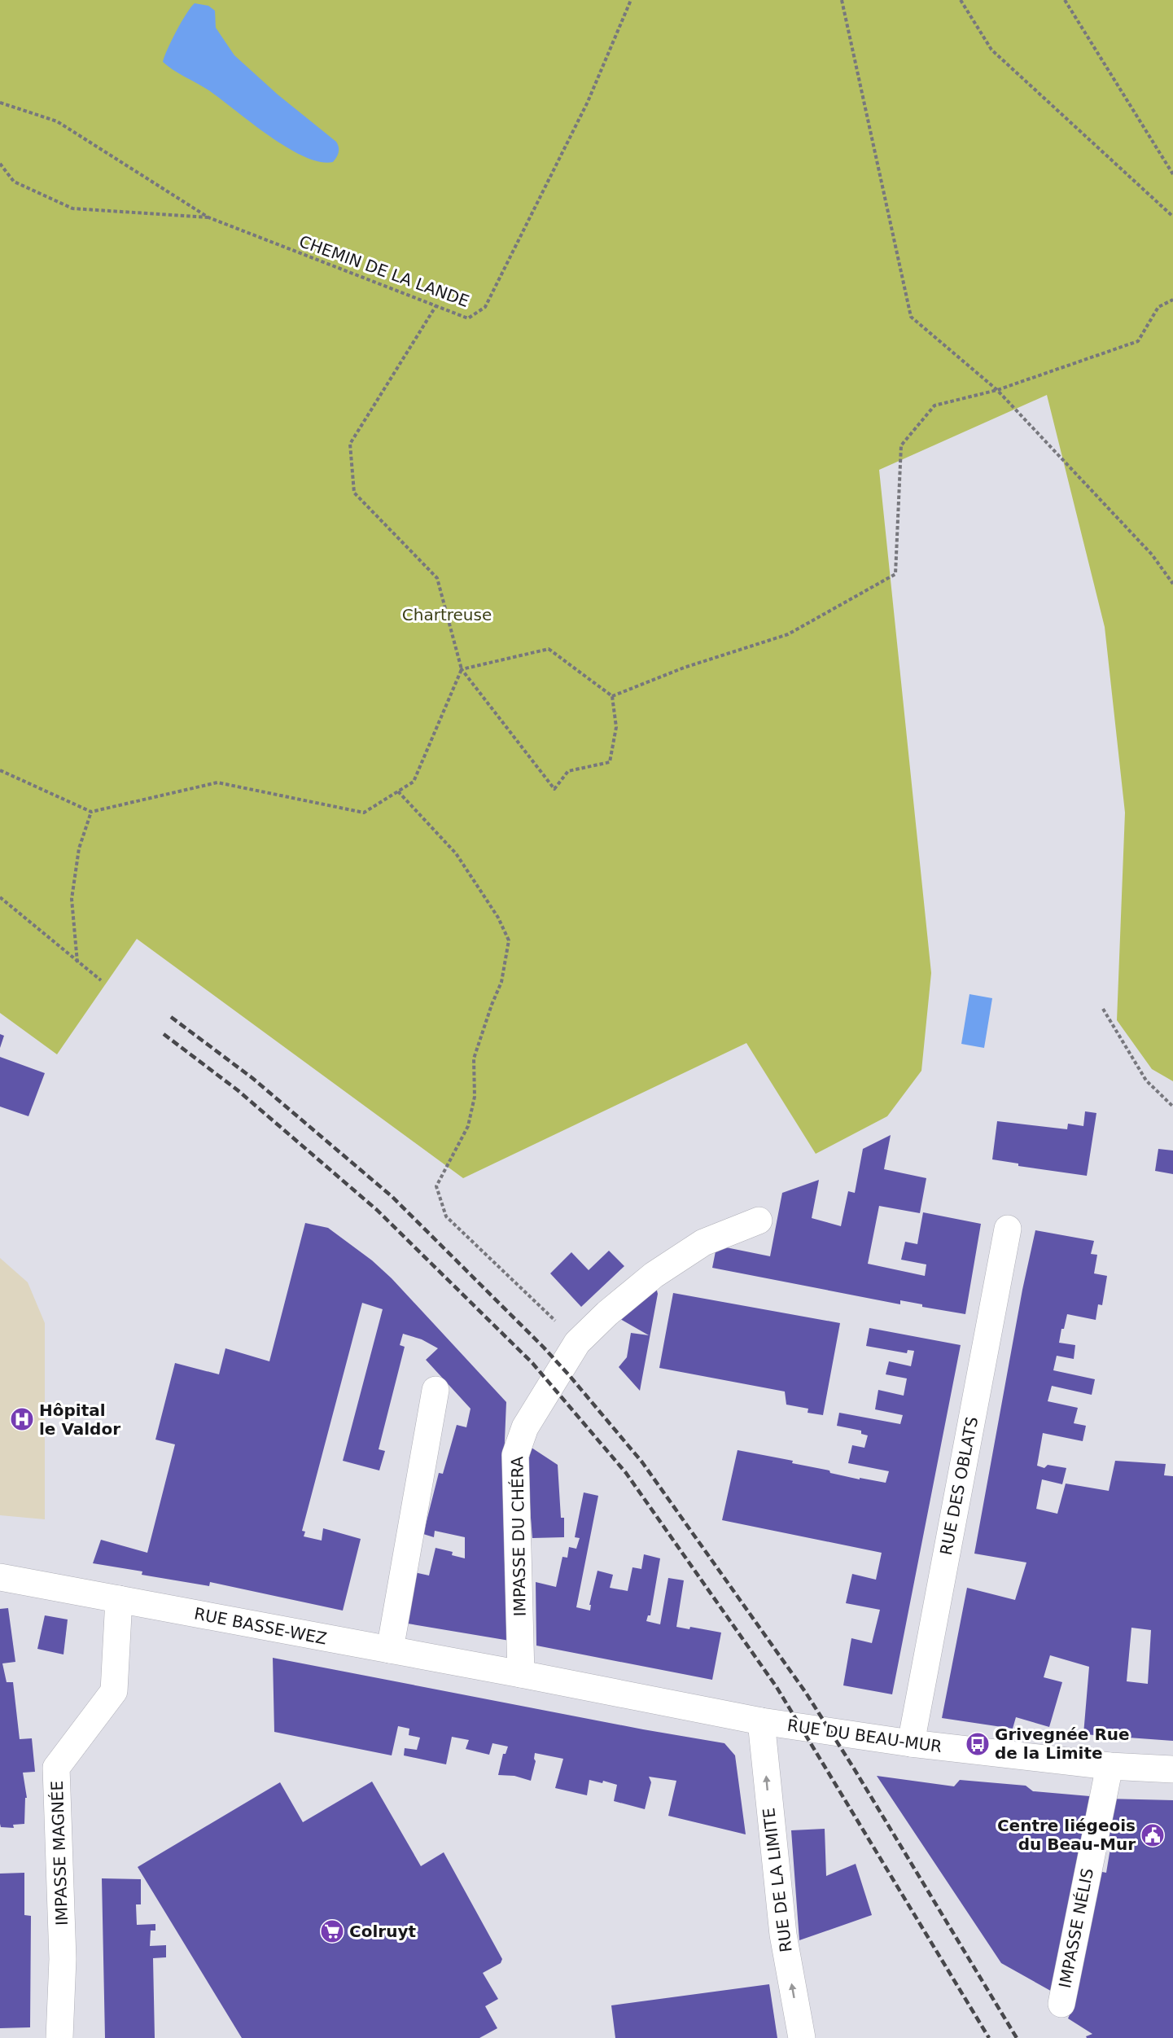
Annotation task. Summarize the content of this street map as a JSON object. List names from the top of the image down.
{
  "streets": {
    "street": [
      "RUE DES OBLATS",
      "IMPASSE DU CHÉRA",
      "RUE BASSE-WEZ",
      "RUE DU BEAU-MUR",
      "IMPASSE MAGNÉE",
      "RUE DE LA LIMITE",
      "IMPASSE NÉLIS"
    ],
    "path": ["CHEMIN DE LA LANDE"]
  },
  "crossings": [
    ["RUE DES OBLATS", "RUE DU BEAU-MUR"],
    ["IMPASSE DU CHÉRA", "RUE BASSE-WEZ"],
    ["IMPASSE DU CHÉRA", "RUE DU BEAU-MUR"],
    ["RUE BASSE-WEZ", "RUE DU BEAU-MUR"],
    ["RUE BASSE-WEZ", "IMPASSE MAGNÉE"],
    ["RUE DU BEAU-MUR", "RUE DE LA LIMITE"],
    ["RUE DU BEAU-MUR", "IMPASSE NÉLIS"]
  ],
  "one_way": ["RUE DE LA LIMITE"],
  "parks": ["Chartreuse"],
  "places": {
    "hospital": ["Hôpital le Valdor"],
    "bus stop": ["Grivegnée Rue de la Limite"],
    "public building": ["Centre liégeois du Beau-Mur"],
    "supermarket": ["Colruyt"]
  }
}
